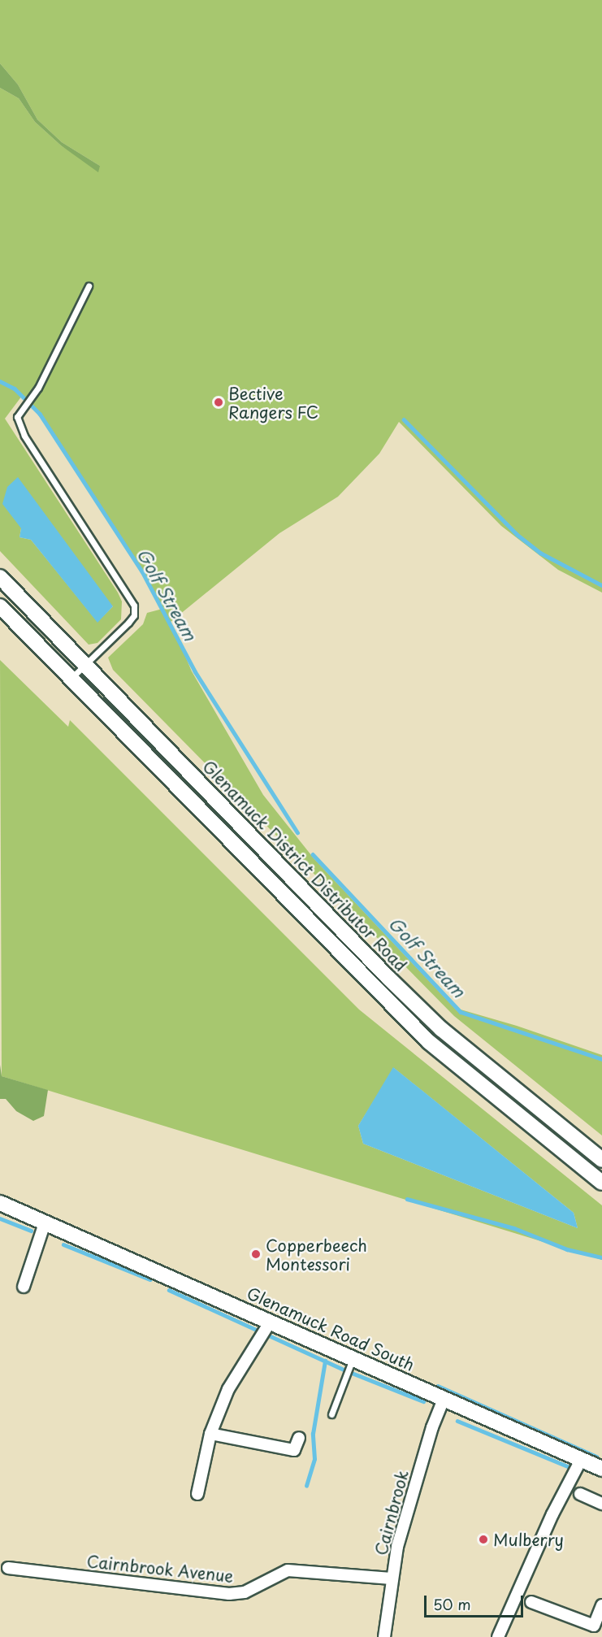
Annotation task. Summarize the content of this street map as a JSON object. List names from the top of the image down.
{
  "streets": {
    "main road": ["Glenamuck District Distributor Road", "Glenamuck Road South"],
    "street": ["Cairnbrook", "Cairnbrook Avenue"]
  },
  "crossings": [
    ["Glenamuck Road South", "Cairnbrook"],
    ["Cairnbrook", "Cairnbrook Avenue"]
  ],
  "water": ["Golf Stream"],
  "places": ["Bective Rangers FC", "Copperbeech Montessori", "Mulberry"],
  "scale_bar": "50 m"
}
